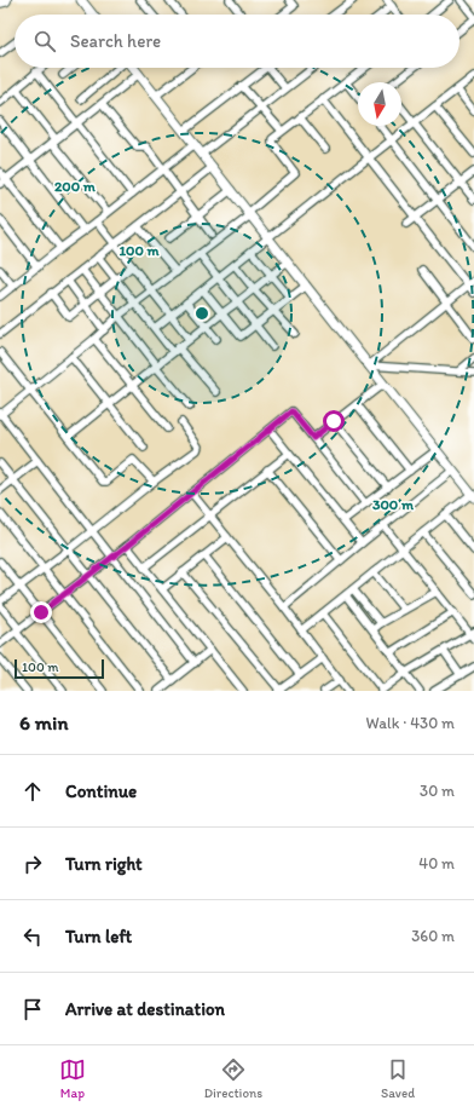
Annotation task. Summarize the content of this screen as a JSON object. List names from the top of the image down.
{
  "scale_bar": "100 m",
  "north": "bottom",
  "page": {
    "search": "Search here",
    "scale": "100 m",
    "heading": ["6 min", "Walk · 430 m"],
    "list": [
      ["Continue", "30 m"],
      ["Turn right", "40 m"],
      ["Turn left", "360 m"],
      "Arrive at destination"
    ],
    "nav": ["Map", "Directions", "Saved"]
  },
  "rings": ["200 m", "100 m", "300 m"]
}
